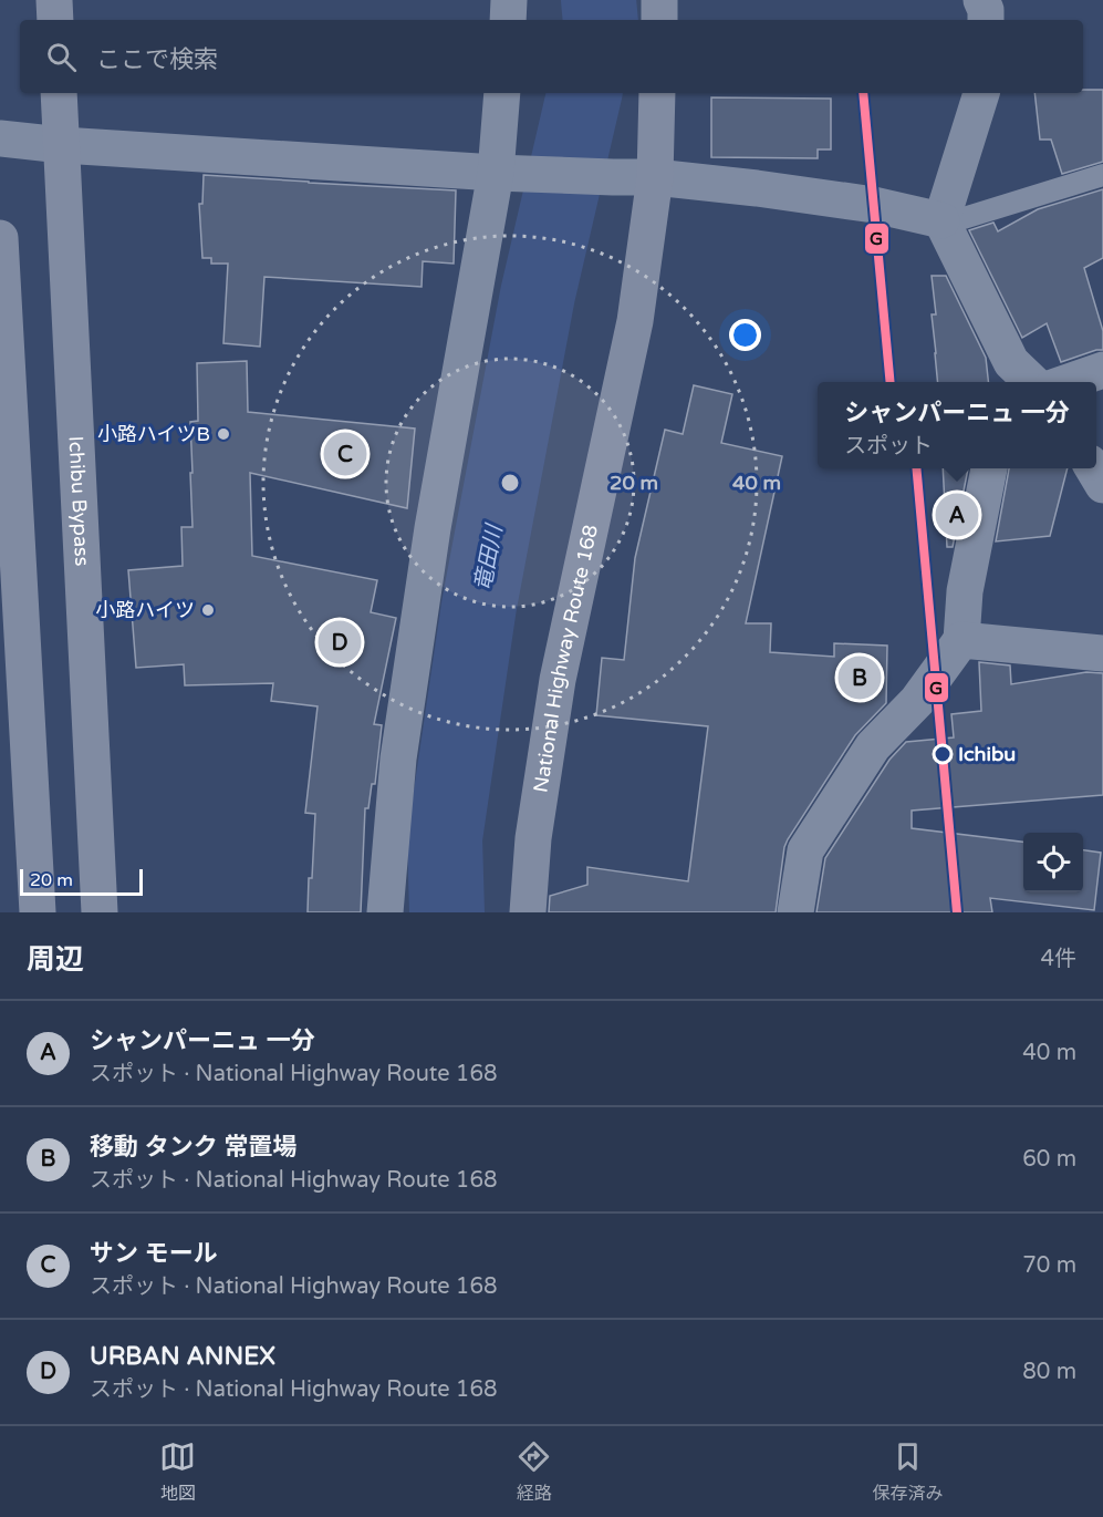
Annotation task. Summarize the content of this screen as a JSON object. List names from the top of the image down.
{
  "streets": {
    "highway": ["Ichibu Bypass", "National Highway Route 168"]
  },
  "water": ["竜田川"],
  "places": ["小路ハイツB", "小路ハイツ", "Ichibu"],
  "lines": ["transit line G"],
  "scale_bar": "20 m",
  "page": {
    "search": "ここで検索",
    "popup": ["シャンパーニュ 一分", "スポット"],
    "pins": [
      "C",
      "A",
      "D",
      "B"
    ],
    "scale": "20 m",
    "heading": ["周辺", "4件"],
    "list": [
      {
        "mark": "A",
        "name": "シャンパーニュ 一分",
        "note": "スポット · National Highway Route 168",
        "value": "40 m"
      },
      {
        "mark": "B",
        "name": "移動 タンク 常置場",
        "note": "スポット · National Highway Route 168",
        "value": "60 m"
      },
      {
        "mark": "C",
        "name": "サン モール",
        "note": "スポット · National Highway Route 168",
        "value": "70 m"
      },
      {
        "mark": "D",
        "name": "URBAN ANNEX",
        "note": "スポット · National Highway Route 168",
        "value": "80 m"
      }
    ],
    "nav": ["地図", "経路", "保存済み"]
  },
  "rings": ["20 m", "40 m"]
}
